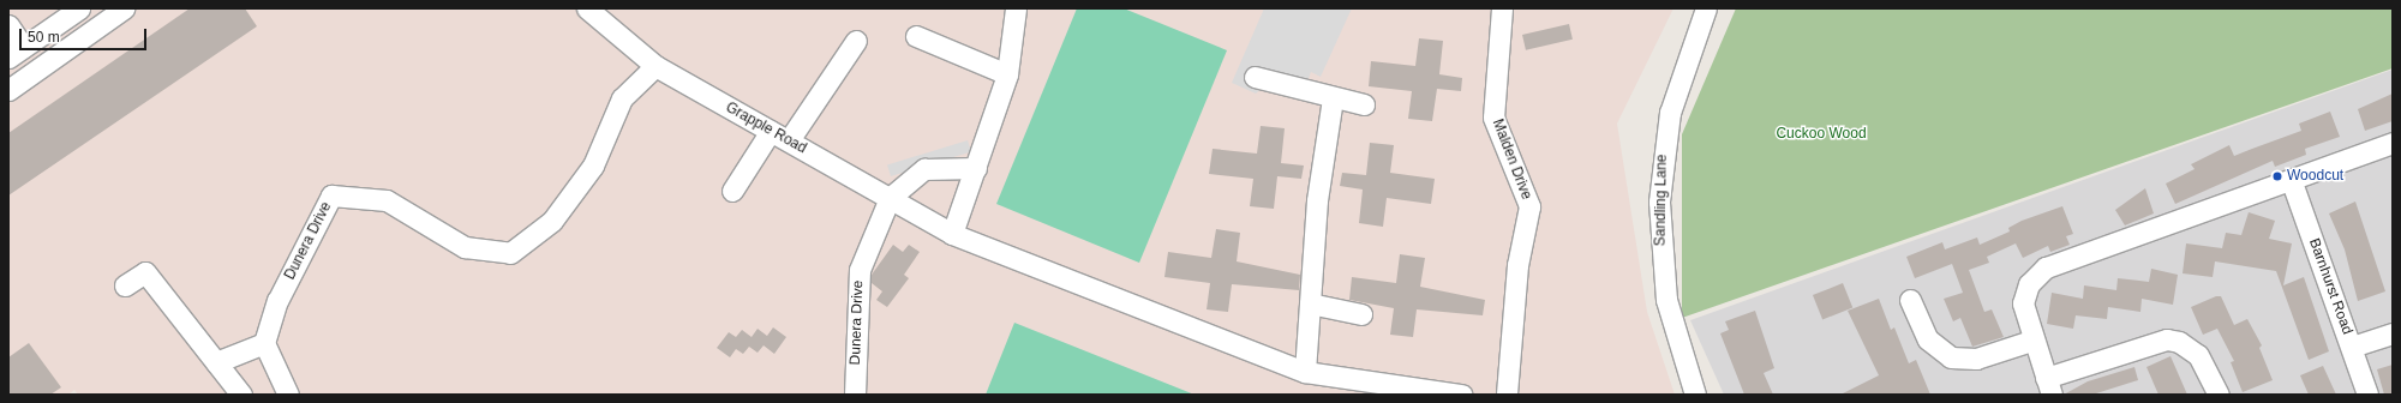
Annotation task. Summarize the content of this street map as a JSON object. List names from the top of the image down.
{
  "streets": {
    "street": [
      "Grapple Road",
      "Malden Drive",
      "Sandling Lane",
      "Dunera Drive",
      "Barnhurst Road"
    ]
  },
  "crossings": [
    ["Grapple Road", "Dunera Drive"]
  ],
  "parks": ["Cuckoo Wood"],
  "places": ["Woodcut"],
  "scale_bar": "50 m"
}
